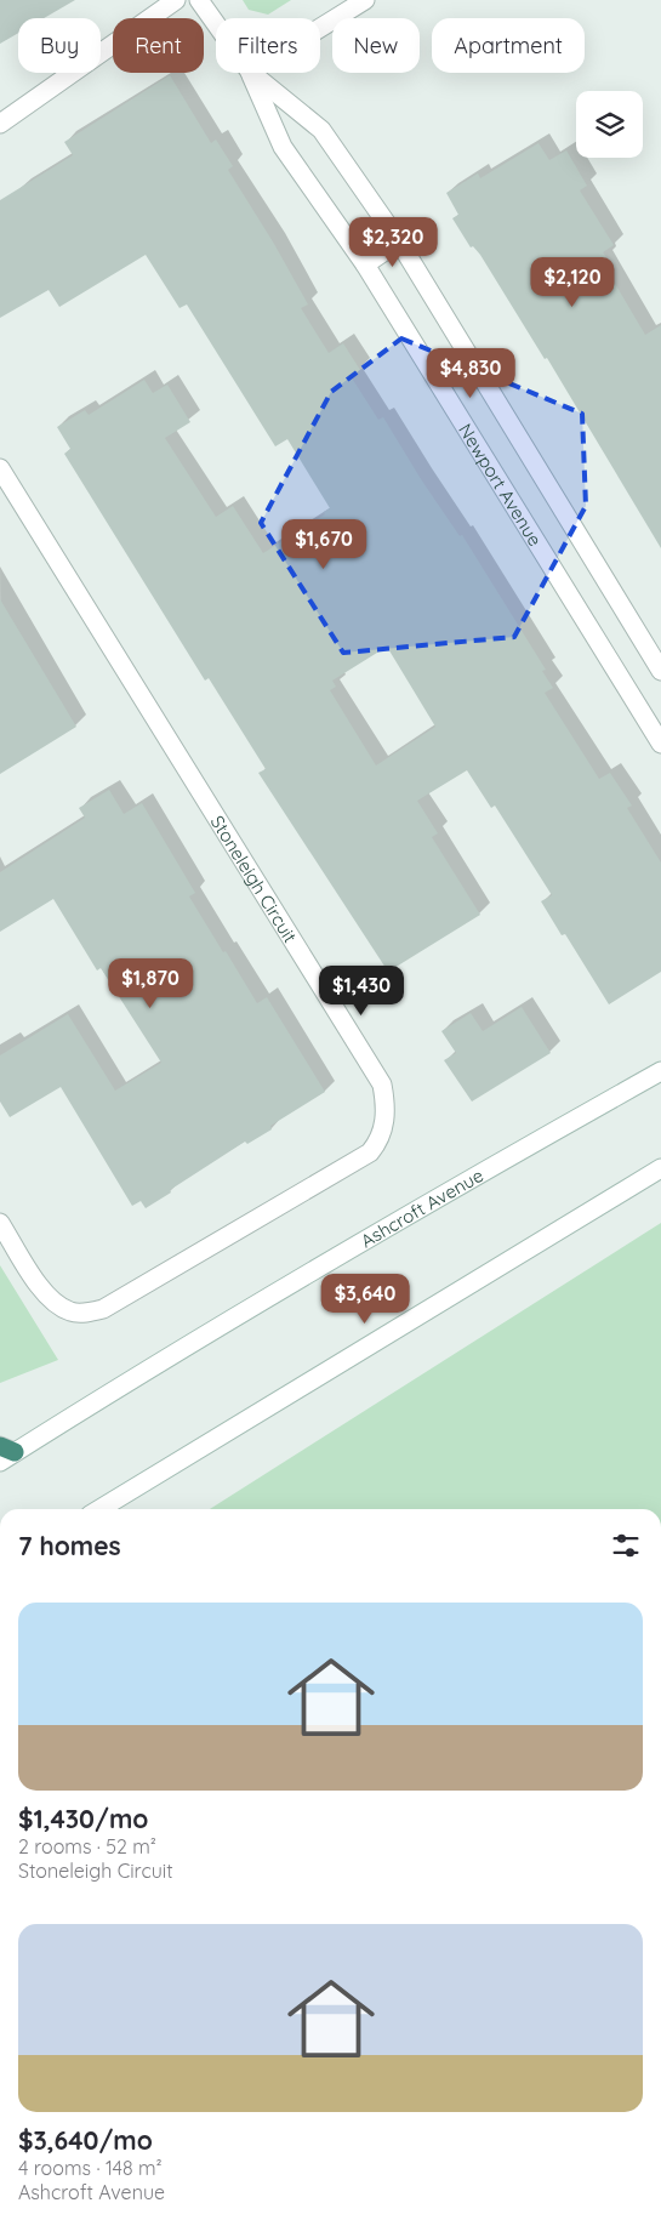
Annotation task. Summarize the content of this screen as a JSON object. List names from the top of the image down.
{
  "streets": {
    "street": ["Newport Avenue", "Stoneleigh Circuit", "Ashcroft Avenue"]
  },
  "page": {
    "chip": [
      "Buy",
      "Rent",
      "Filters",
      "New",
      "Apartment"
    ],
    "price": [
      "$2,320",
      "$2,120",
      "$4,830",
      "$1,670",
      "$1,870",
      "$1,430",
      "$3,640"
    ],
    "heading": "7 homes",
    "list": [
      {
        "name": "$1,430/mo",
        "note": "2 rooms · 52 m² · Stoneleigh Circuit"
      },
      {
        "name": "$3,640/mo",
        "note": "4 rooms · 148 m² · Ashcroft Avenue"
      }
    ]
  }
}
